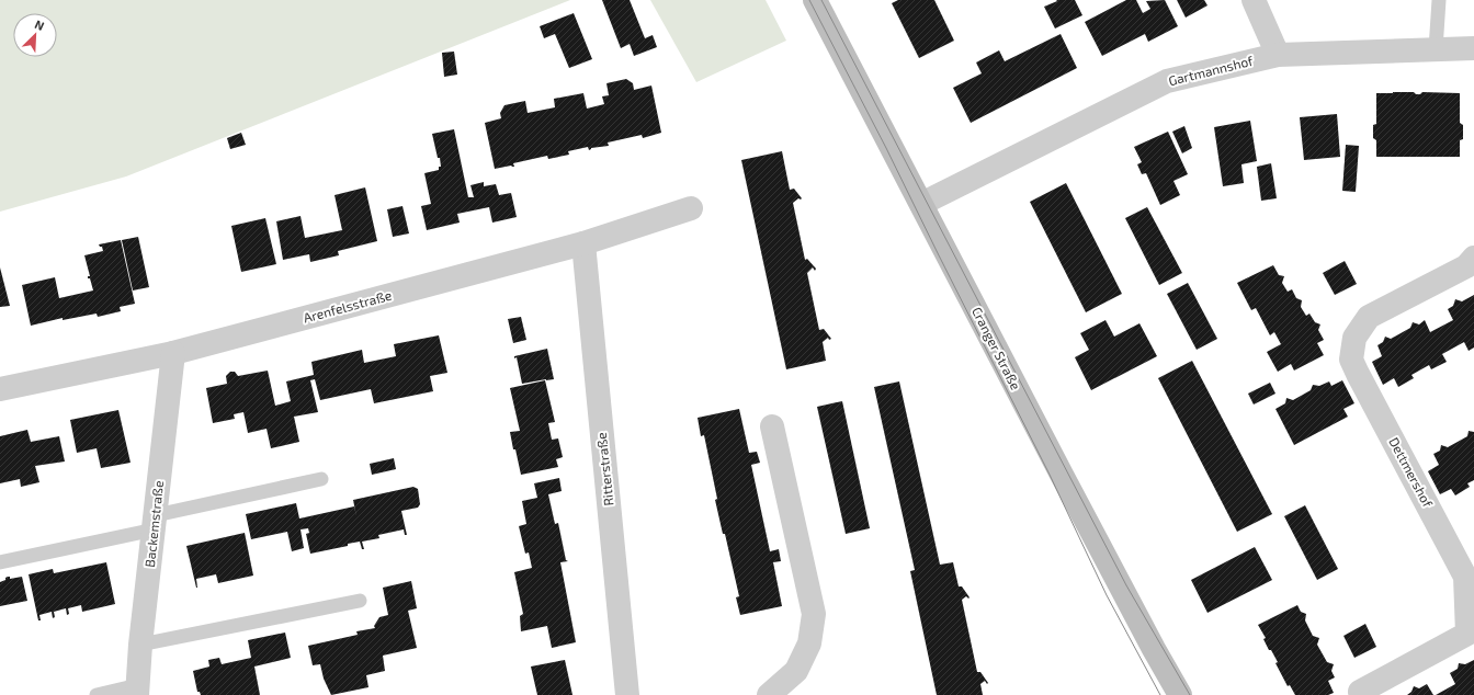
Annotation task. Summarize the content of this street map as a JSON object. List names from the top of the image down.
{
  "streets": {
    "main road": ["Cranger Straße"],
    "street": [
      "Gartmannshof",
      "Arenfelsstraße",
      "Ritterstraße",
      "Dettmershof",
      "Backemstraße"
    ]
  },
  "crossings": [
    ["Gartmannshof", "Cranger Straße"],
    ["Arenfelsstraße", "Ritterstraße"],
    ["Arenfelsstraße", "Backemstraße"]
  ],
  "north": "top right"
}
